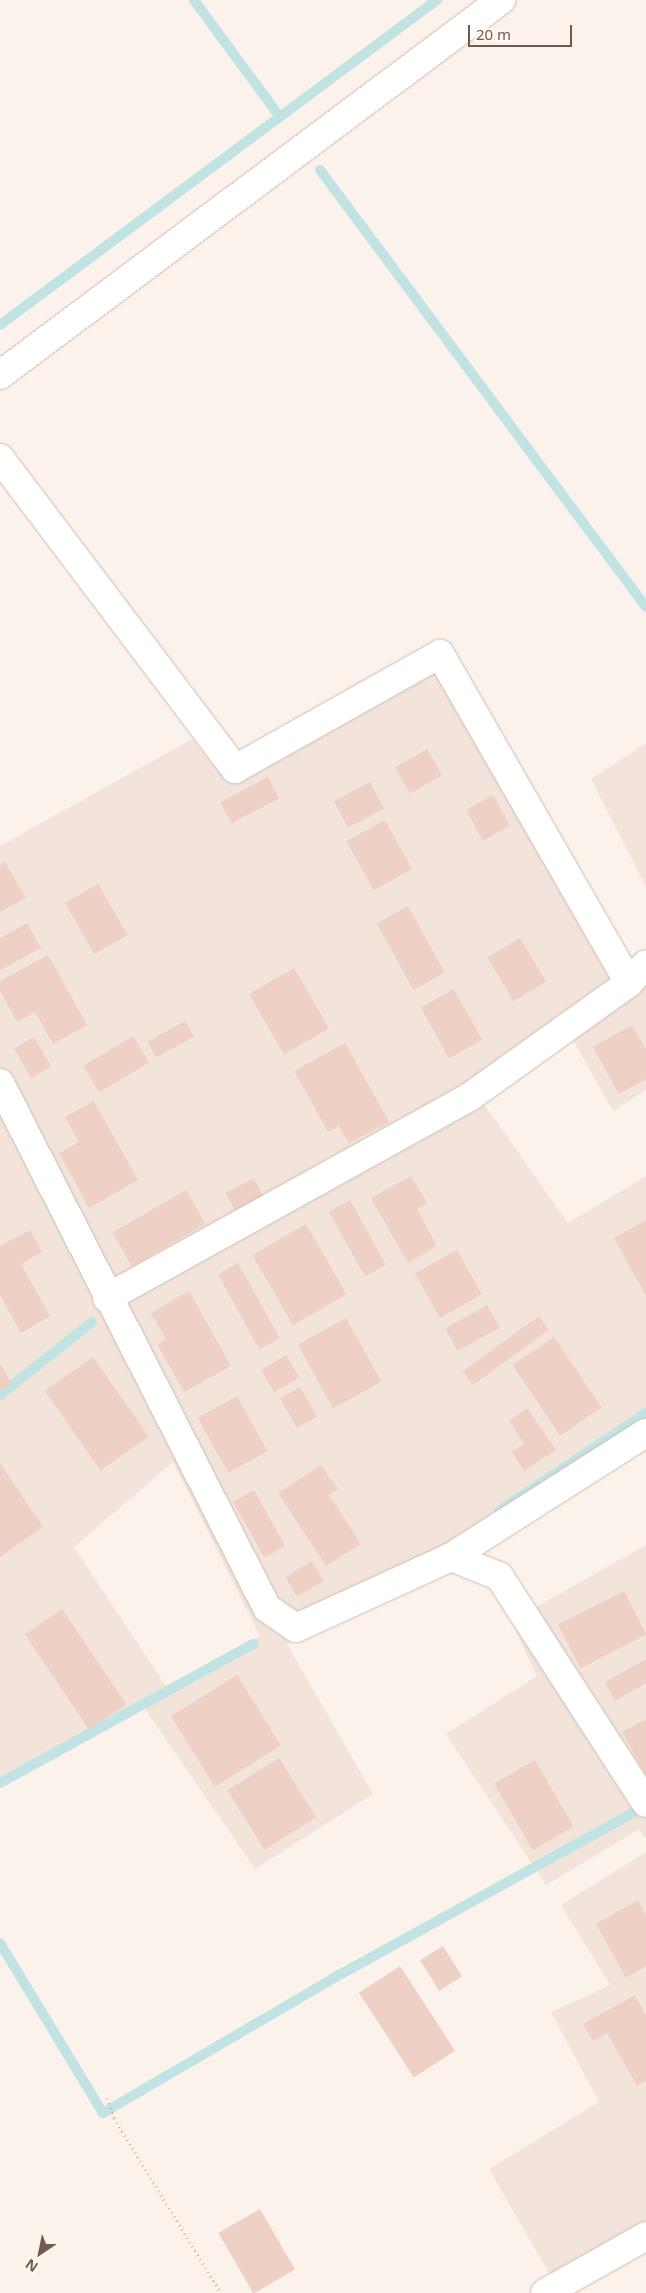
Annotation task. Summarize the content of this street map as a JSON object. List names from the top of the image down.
{
  "scale_bar": "20 m",
  "north": "bottom left"
}
